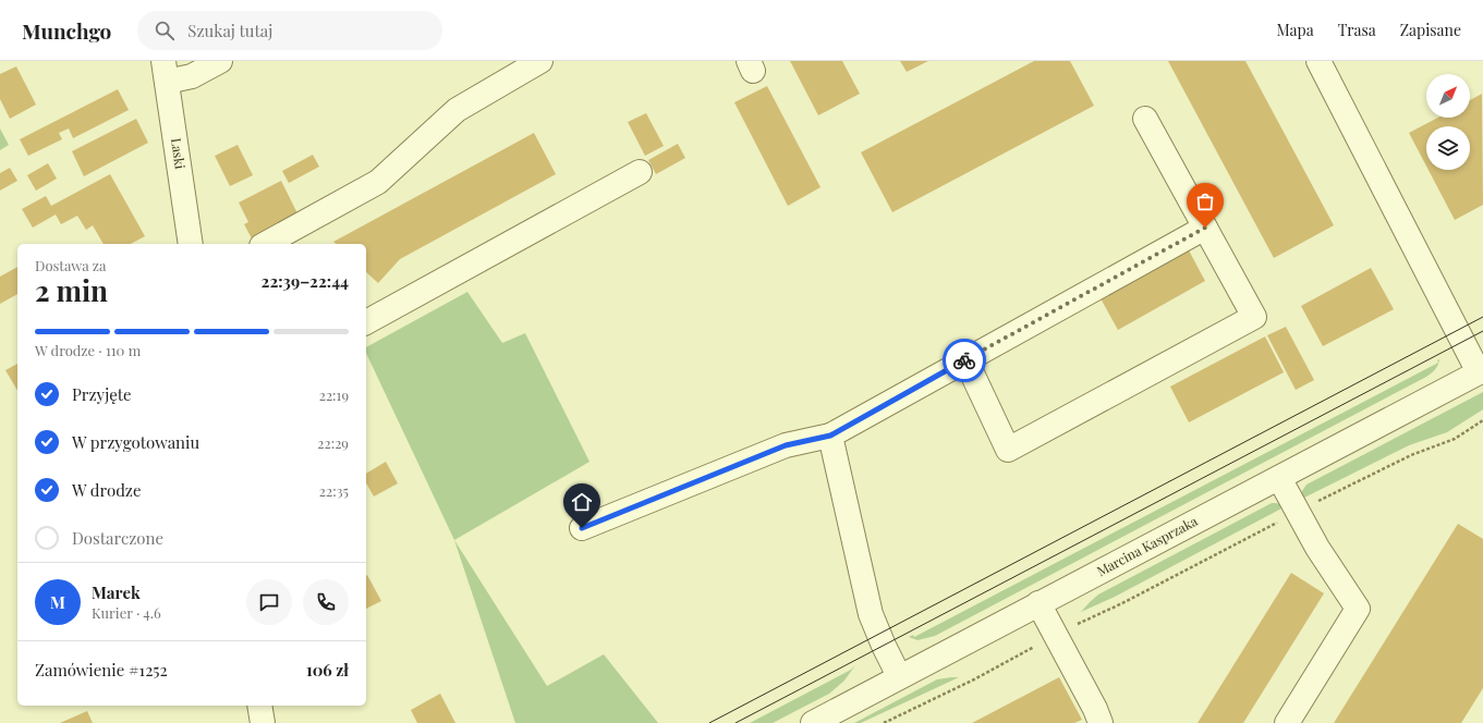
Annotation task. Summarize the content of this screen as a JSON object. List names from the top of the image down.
{
  "streets": {
    "street": ["Laski", "Marcina Kasprzaka"]
  },
  "north": "top right",
  "page": {
    "header": "Munchgo",
    "search": "Szukaj tutaj",
    "nav": ["Mapa", "Trasa", "Zapisane"],
    "heading": ["2 min", "Dostawa za", "22:39–22:44"],
    "panel": [
      "Marek",
      "Kurier · 4.6",
      "Zamówienie #1252",
      "106 zł"
    ],
    "bar": "W drodze · 110 m",
    "list": [
      ["Przyjęte", "22:19"],
      ["W przygotowaniu", "22:29"],
      ["W drodze", "22:35"],
      "Dostarczone"
    ],
    "round": "M"
  }
}
